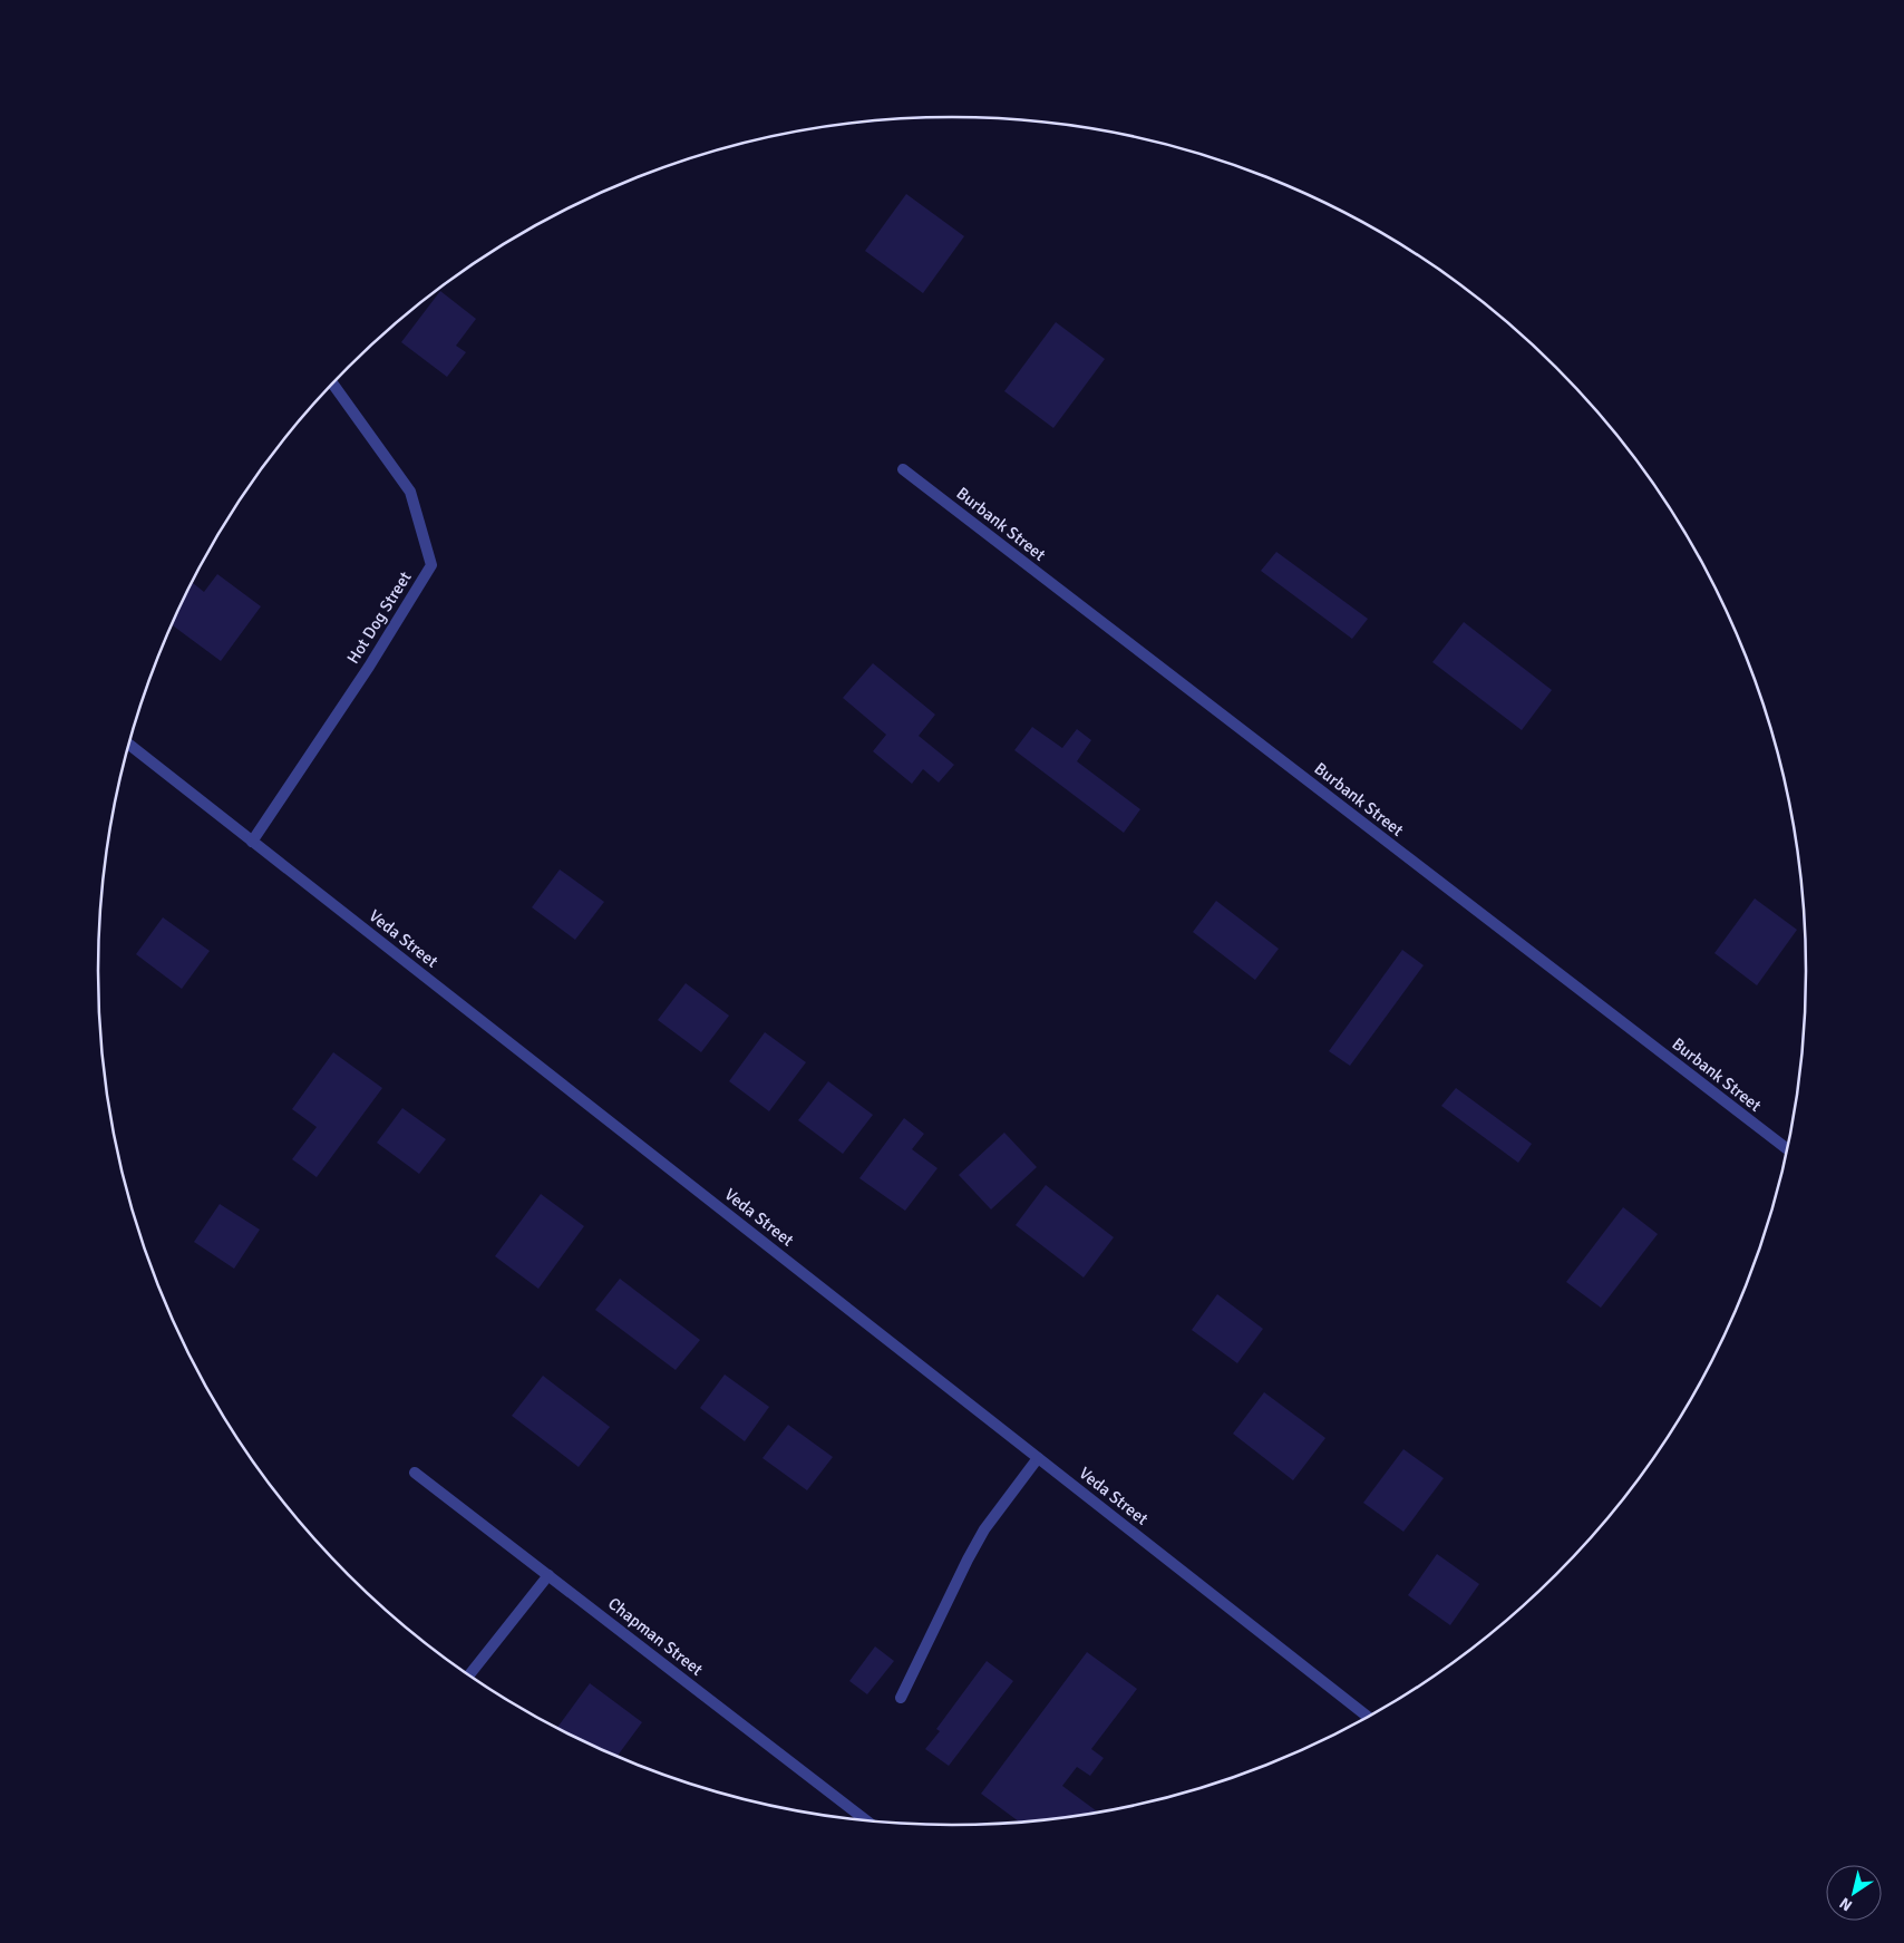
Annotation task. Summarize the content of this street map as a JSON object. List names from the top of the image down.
{
  "streets": {
    "street": [
      "Burbank Street",
      "Hot Dog Street",
      "Veda Street",
      "Chapman Street"
    ]
  },
  "crossings": [
    ["Hot Dog Street", "Veda Street"]
  ],
  "north": "bottom left"
}
